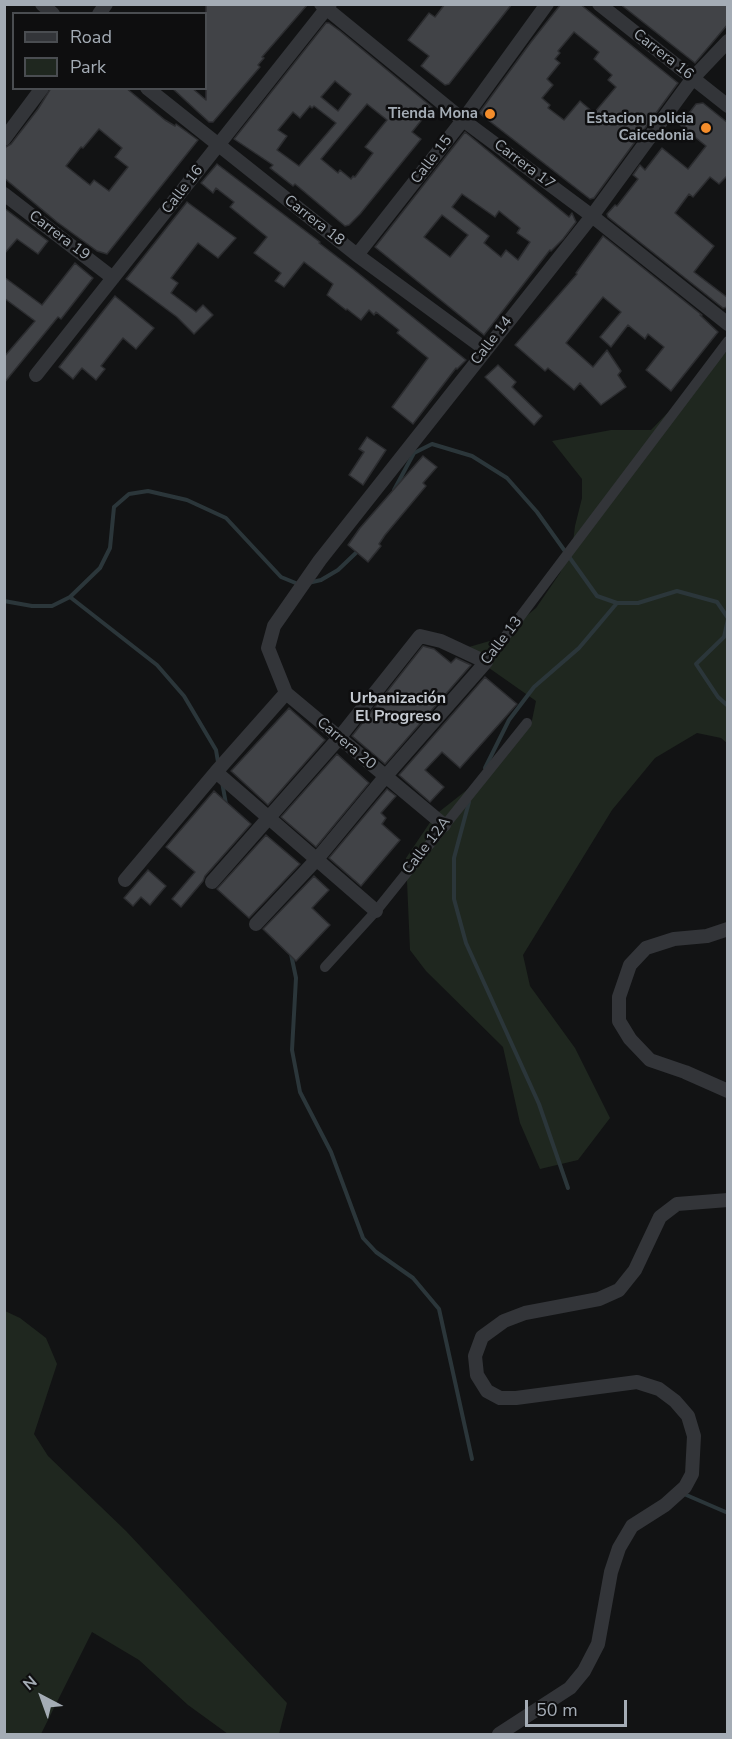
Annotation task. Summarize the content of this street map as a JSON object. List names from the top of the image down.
{
  "streets": {
    "street": [
      "Carrera 16",
      "Calle 15",
      "Carrera 17",
      "Calle 16",
      "Carrera 18",
      "Carrera 19",
      "Calle 14",
      "Calle 13",
      "Carrera 20",
      "Calle 12A"
    ]
  },
  "crossings": [
    ["Carrera 16", "Calle 14"],
    ["Calle 15", "Carrera 17"],
    ["Calle 15", "Carrera 18"],
    ["Carrera 17", "Calle 16"],
    ["Carrera 17", "Calle 14"],
    ["Calle 16", "Carrera 18"],
    ["Calle 16", "Carrera 19"],
    ["Carrera 18", "Calle 14"],
    ["Calle 14", "Carrera 20"],
    ["Calle 13", "Carrera 20"],
    ["Carrera 20", "Calle 12A"]
  ],
  "districts": ["Urbanización El Progreso"],
  "places": ["Tienda Mona", "Estacion policia Caicedonia"],
  "legend": ["Road", "Park"],
  "scale_bar": "50 m",
  "north": "top left"
}
